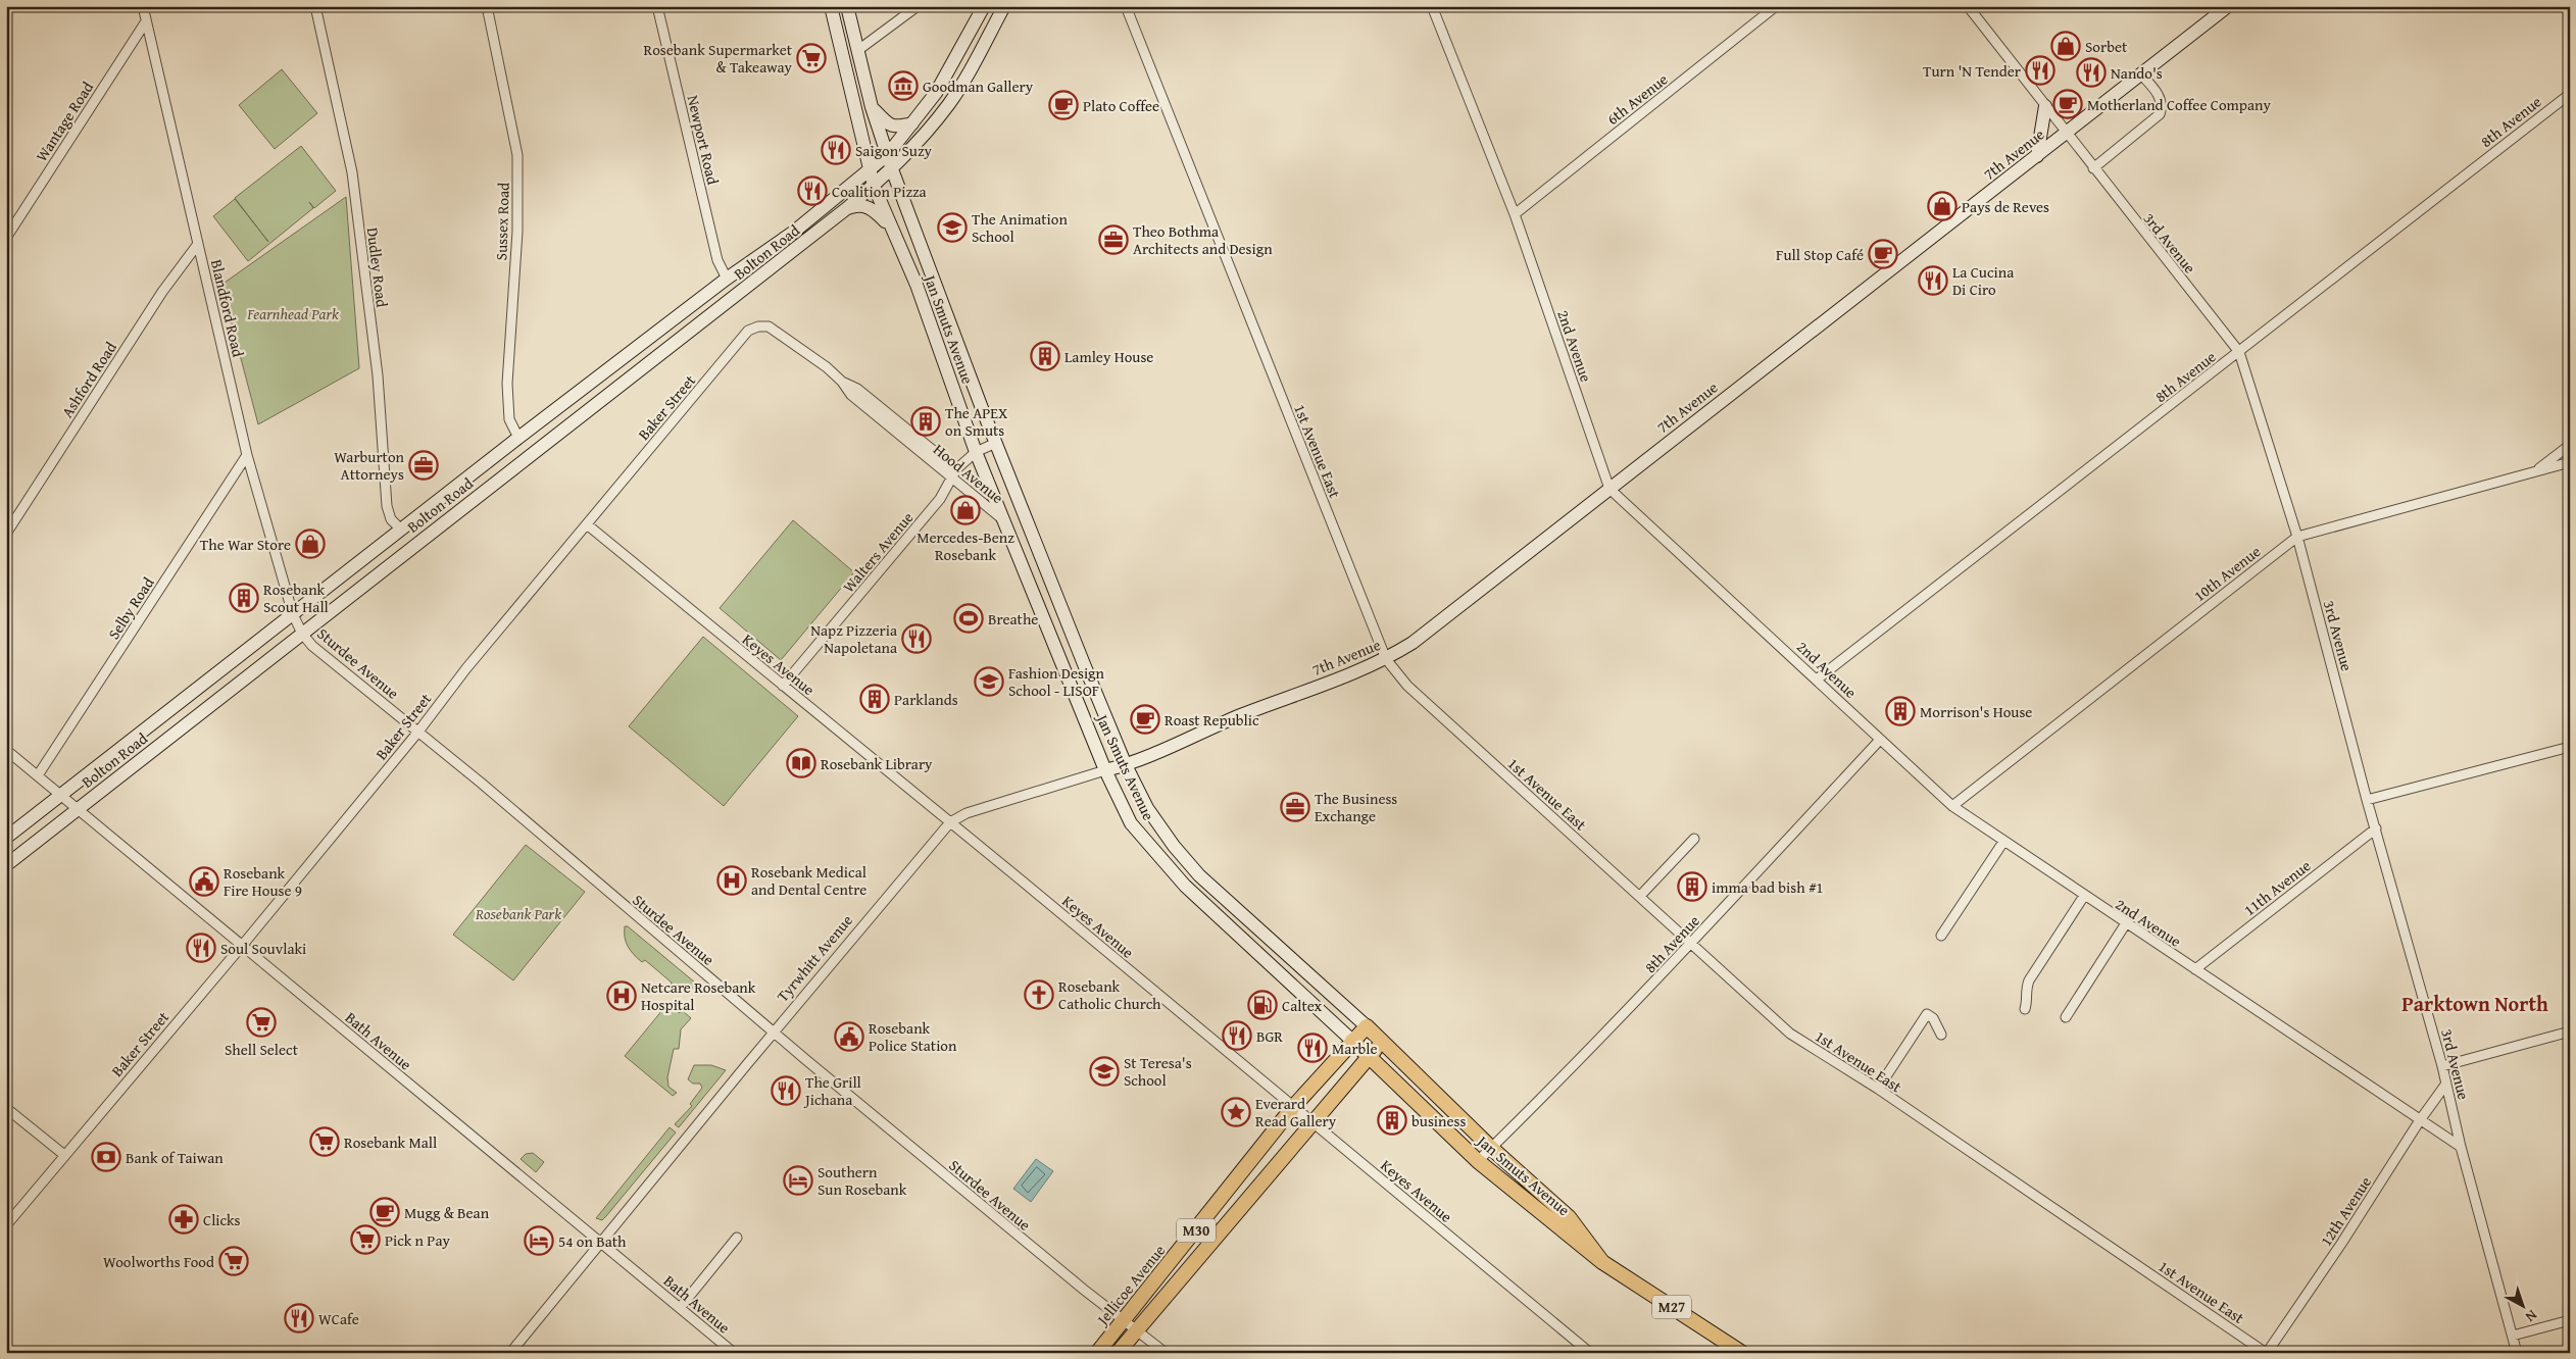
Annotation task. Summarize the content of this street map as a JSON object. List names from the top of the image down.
{
  "streets": {
    "main road": [
      "7th Avenue",
      "Bolton Road",
      "Jan Smuts Avenue",
      "Tyrwhitt Avenue",
      "M30",
      "Jellicoe Avenue",
      "M27"
    ],
    "street": [
      "6th Avenue",
      "Wantage Road",
      "8th Avenue",
      "Newport Road",
      "Sussex Road",
      "3rd Avenue",
      "Dudley Road",
      "Blandford Road",
      "2nd Avenue",
      "Ashford Road",
      "Baker Street",
      "1st Avenue East",
      "Hood Avenue",
      "Walters Avenue",
      "10th Avenue",
      "Selby Road",
      "Sturdee Avenue",
      "Keyes Avenue",
      "11th Avenue",
      "Bath Avenue",
      "12th Avenue"
    ]
  },
  "crossings": [
    ["6th Avenue", "2nd Avenue"],
    ["Wantage Road", "Blandford Road"],
    ["8th Avenue", "3rd Avenue"],
    ["8th Avenue", "Jan Smuts Avenue"],
    ["8th Avenue", "2nd Avenue"],
    ["8th Avenue", "1st Avenue East"],
    ["Newport Road", "Bolton Road"],
    ["7th Avenue", "3rd Avenue"],
    ["7th Avenue", "Jan Smuts Avenue"],
    ["7th Avenue", "2nd Avenue"],
    ["7th Avenue", "1st Avenue East"],
    ["7th Avenue", "Tyrwhitt Avenue"],
    ["Sussex Road", "Bolton Road"],
    ["3rd Avenue", "2nd Avenue"],
    ["3rd Avenue", "10th Avenue"],
    ["3rd Avenue", "11th Avenue"],
    ["3rd Avenue", "12th Avenue"],
    ["Bolton Road", "Dudley Road"],
    ["Bolton Road", "Blandford Road"],
    ["Bolton Road", "Jan Smuts Avenue"],
    ["Bolton Road", "Sturdee Avenue"],
    ["Bolton Road", "Bath Avenue"],
    ["Blandford Road", "Ashford Road"],
    ["Blandford Road", "Selby Road"],
    ["Blandford Road", "Sturdee Avenue"],
    ["Jan Smuts Avenue", "Hood Avenue"],
    ["Jan Smuts Avenue", "Walters Avenue"],
    ["Jan Smuts Avenue", "Tyrwhitt Avenue"],
    ["Jan Smuts Avenue", "M30"],
    ["Jan Smuts Avenue", "Jellicoe Avenue"],
    ["2nd Avenue", "10th Avenue"],
    ["2nd Avenue", "11th Avenue"],
    ["2nd Avenue", "12th Avenue"],
    ["Baker Street", "Hood Avenue"],
    ["Baker Street", "Sturdee Avenue"],
    ["Baker Street", "Keyes Avenue"],
    ["Baker Street", "Bath Avenue"],
    ["1st Avenue East", "12th Avenue"],
    ["Hood Avenue", "Walters Avenue"],
    ["Walters Avenue", "Keyes Avenue"],
    ["Selby Road", "Bath Avenue"],
    ["Sturdee Avenue", "Tyrwhitt Avenue"],
    ["Sturdee Avenue", "M30"],
    ["Sturdee Avenue", "Jellicoe Avenue"],
    ["Keyes Avenue", "Tyrwhitt Avenue"],
    ["Keyes Avenue", "M30"],
    ["Keyes Avenue", "Jellicoe Avenue"],
    ["Tyrwhitt Avenue", "Bath Avenue"]
  ],
  "districts": ["Parktown North"],
  "parks": ["Fearnhead Park", "Rosebank Park"],
  "places": {
    "shop": [
      "Sorbet",
      "Pays de Reves",
      "Mercedes-Benz Rosebank",
      "The War Store"
    ],
    "supermarket": [
      "Rosebank Supermarket & Takeaway",
      "Shell Select",
      "Rosebank Mall",
      "Pick n Pay",
      "Woolworths Food"
    ],
    "restaurant": [
      "Turn 'N Tender",
      "Nando's",
      "Saigon Suzy",
      "Coalition Pizza",
      "La Cucina Di Ciro",
      "Napz Pizzeria Napoletana",
      "Soul Souvlaki",
      "BGR",
      "Marble",
      "The Grill Jichana",
      "WCafe"
    ],
    "museum": ["Goodman Gallery"],
    "cafe": [
      "Motherland Coffee Company",
      "Plato Coffee",
      "Full Stop Café",
      "Roast Republic",
      "Mugg & Bean"
    ],
    "school or university": ["The Animation School", "Fashion Design School - LISOF", "St Teresa's School"],
    "office": ["Theo Bothma Architects and Design", "Warburton Attorneys", "The Business Exchange"],
    "building": [
      "Lamley House",
      "The APEX on Smuts",
      "Rosebank Scout Hall",
      "Parklands",
      "Morrison's House",
      "imma bad bish #1",
      "business"
    ],
    "sports": ["Breathe"],
    "library": ["Rosebank Library"],
    "hospital": ["Rosebank Medical and Dental Centre", "Netcare Rosebank Hospital"],
    "public building": ["Rosebank Fire House 9", "Rosebank Police Station"],
    "church": ["Rosebank Catholic Church"],
    "fuel station": ["Caltex"],
    "place": ["Everard Read Gallery"],
    "bank": ["Bank of Taiwan"],
    "hotel": ["Southern Sun Rosebank", "54 on Bath"],
    "pharmacy": ["Clicks"]
  },
  "north": "bottom right"
}
